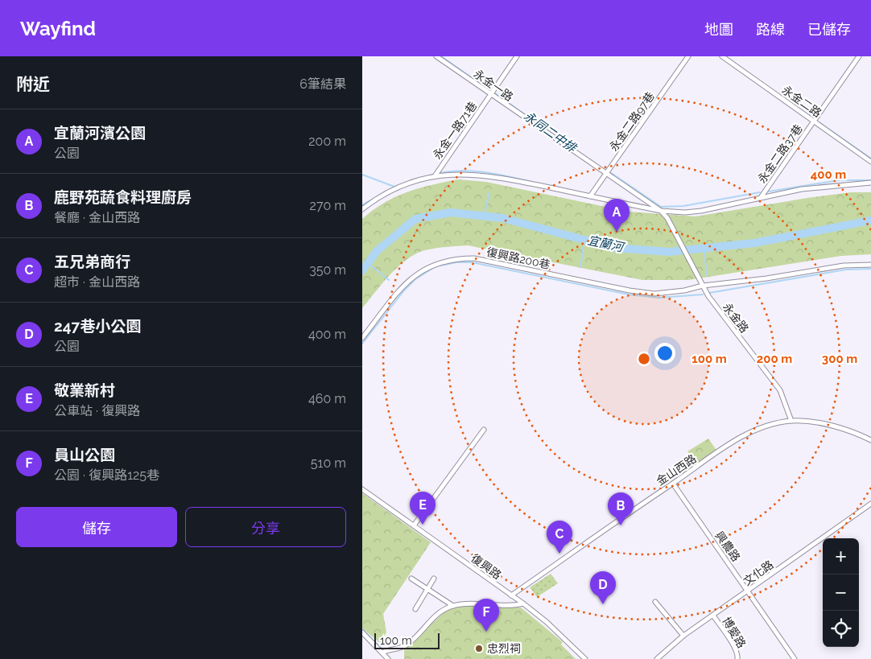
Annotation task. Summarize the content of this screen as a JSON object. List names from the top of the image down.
{
  "streets": {
    "street": [
      "永金一路",
      "永金二路",
      "永金二路97巷",
      "永金一路71巷",
      "永金二路37巷",
      "復興路200巷",
      "永金路",
      "金山西路",
      "興農路",
      "復興路",
      "文化路",
      "博愛路"
    ]
  },
  "crossings": [
    ["永金一路", "永金二路97巷"],
    ["永金一路", "永金一路71巷"],
    ["永金一路", "永金路"],
    ["永金二路", "永金二路37巷"],
    ["復興路200巷", "永金路"],
    ["永金路", "金山西路"],
    ["金山西路", "興農路"],
    ["金山西路", "復興路"],
    ["興農路", "文化路"],
    ["文化路", "博愛路"]
  ],
  "water": ["永同二中排", "宜蘭河"],
  "places": ["忠烈祠"],
  "scale_bar": "100 m",
  "page": {
    "header": "Wayfind",
    "nav": ["地圖", "路線", "已儲存"],
    "heading": ["附近", "6筆結果"],
    "list": [
      {
        "mark": "A",
        "name": "宜蘭河濱公園",
        "note": "公園",
        "value": "200 m"
      },
      {
        "mark": "B",
        "name": "鹿野苑蔬食料理廚房",
        "note": "餐廳 · 金山西路",
        "value": "270 m"
      },
      {
        "mark": "C",
        "name": "五兄弟商行",
        "note": "超市 · 金山西路",
        "value": "350 m"
      },
      {
        "mark": "D",
        "name": "247巷小公園",
        "note": "公園",
        "value": "400 m"
      },
      {
        "mark": "E",
        "name": "敬業新村",
        "note": "公車站 · 復興路",
        "value": "460 m"
      },
      {
        "mark": "F",
        "name": "員山公園",
        "note": "公園 · 復興路125巷",
        "value": "510 m"
      }
    ],
    "pins": [
      "A",
      "E",
      "B",
      "C",
      "D",
      "F"
    ],
    "buttons": ["儲存", "分享"],
    "map_buttons": ["+", "−"],
    "scale": "100 m"
  },
  "rings": [
    "400 m",
    "100 m",
    "200 m",
    "300 m"
  ]
}
